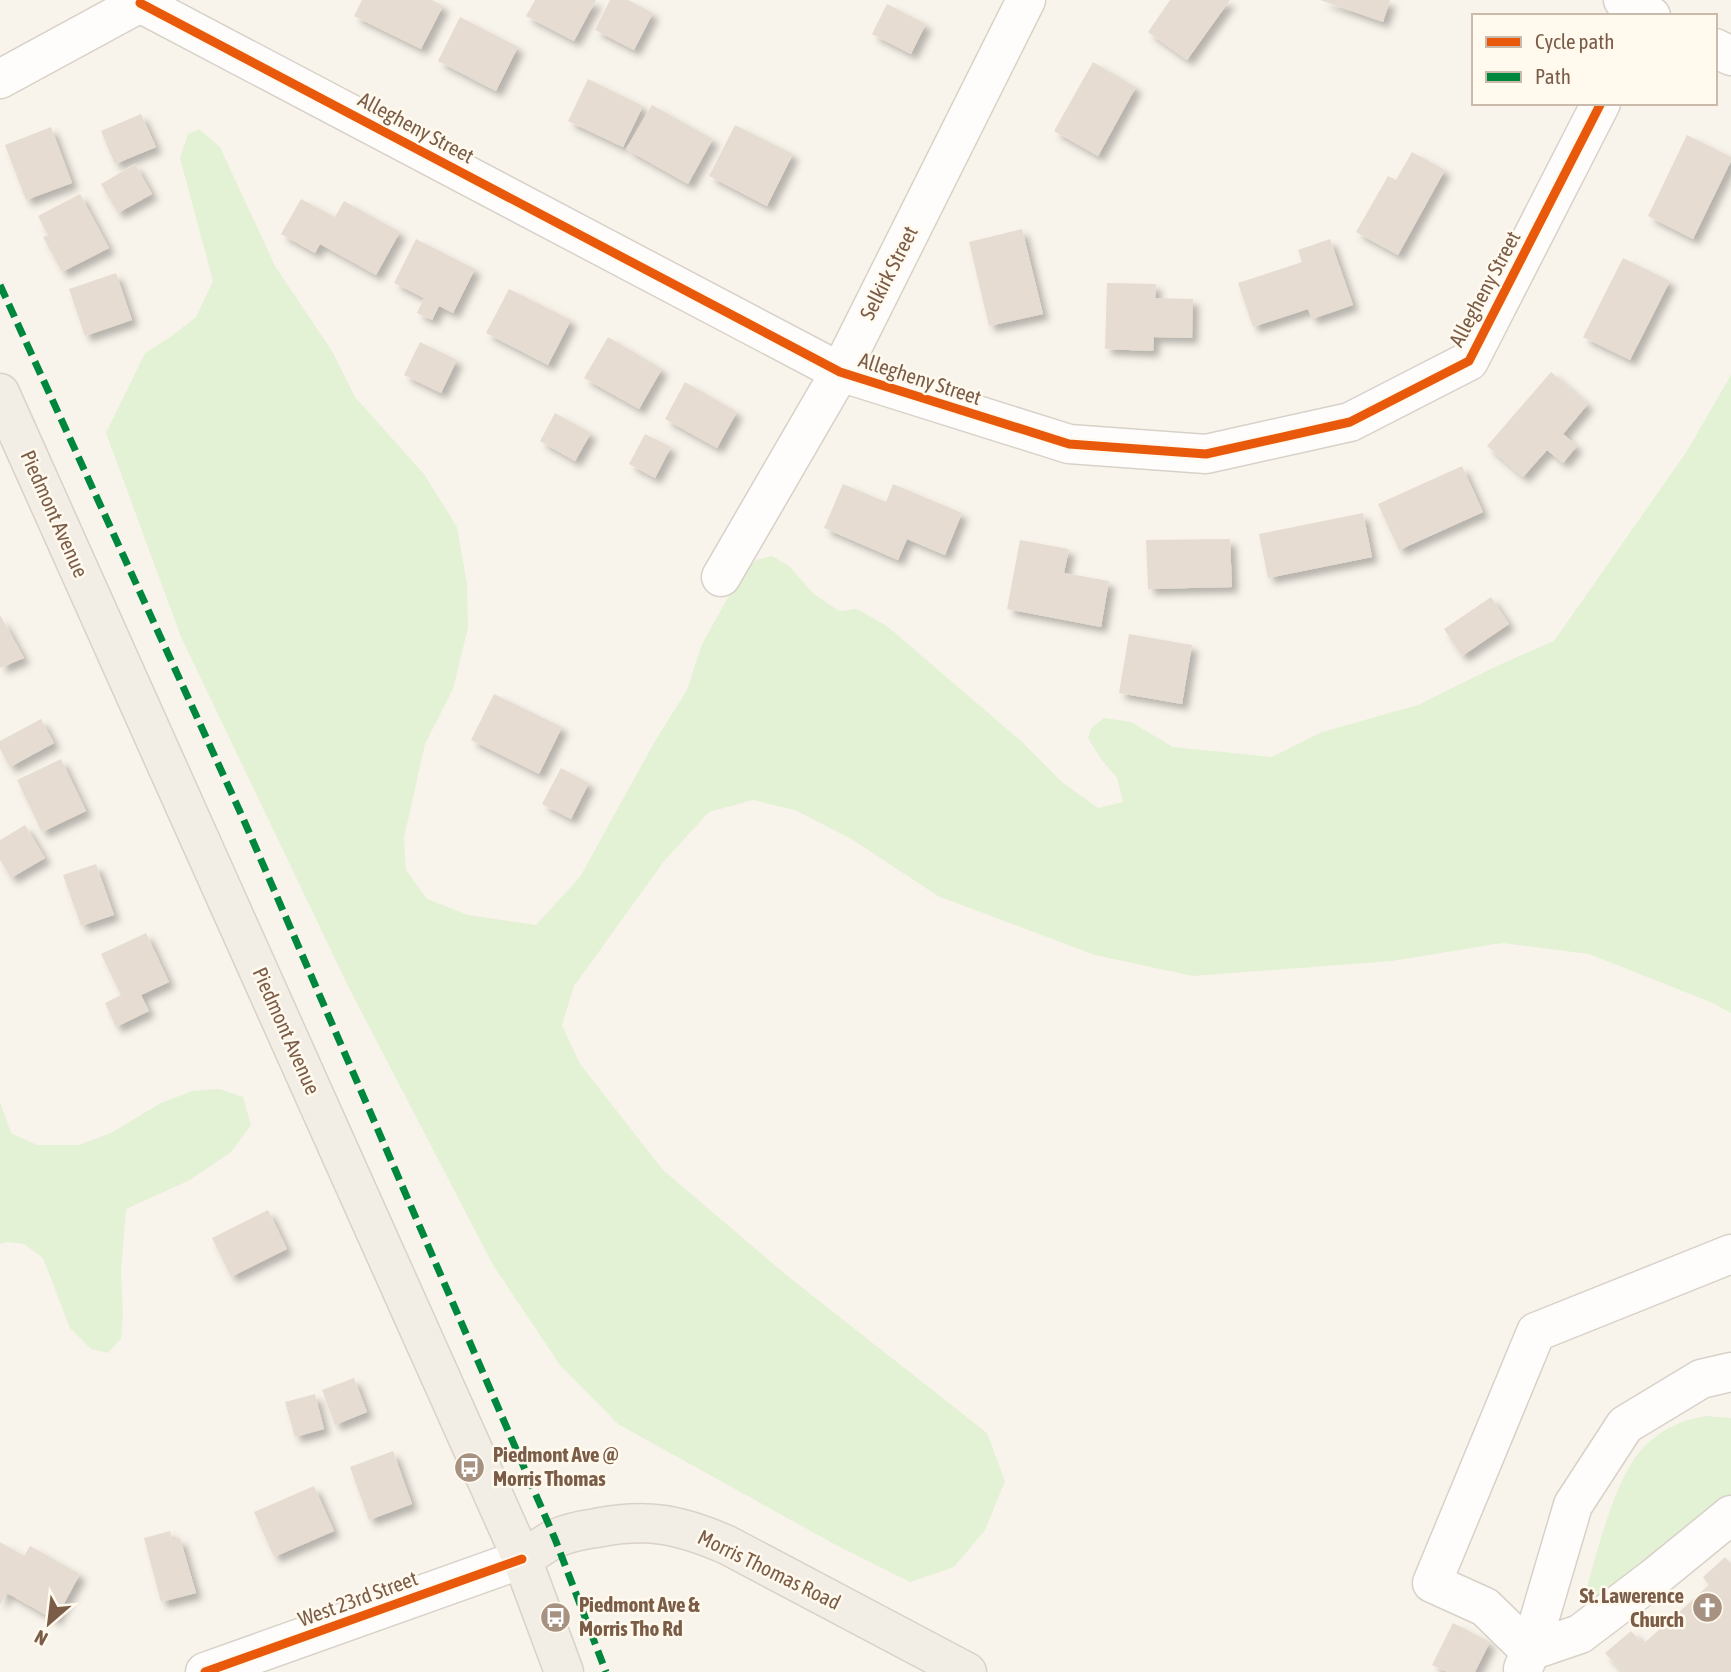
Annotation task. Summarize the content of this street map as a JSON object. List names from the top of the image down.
{
  "streets": {
    "main road": ["Piedmont Avenue", "Morris Thomas Road"],
    "street": ["Allegheny Street", "Selkirk Street", "West 23rd Street"]
  },
  "crossings": [
    ["Allegheny Street", "Selkirk Street"],
    ["Piedmont Avenue", "Morris Thomas Road"],
    ["Piedmont Avenue", "West 23rd Street"],
    ["Morris Thomas Road", "West 23rd Street"]
  ],
  "places": {
    "bus stop": ["Piedmont Ave @ Morris Thomas", "Piedmont Ave & Morris Tho Rd"],
    "church": ["St. Lawerence Church"]
  },
  "legend": ["Cycle path", "Path"],
  "north": "bottom left"
}
